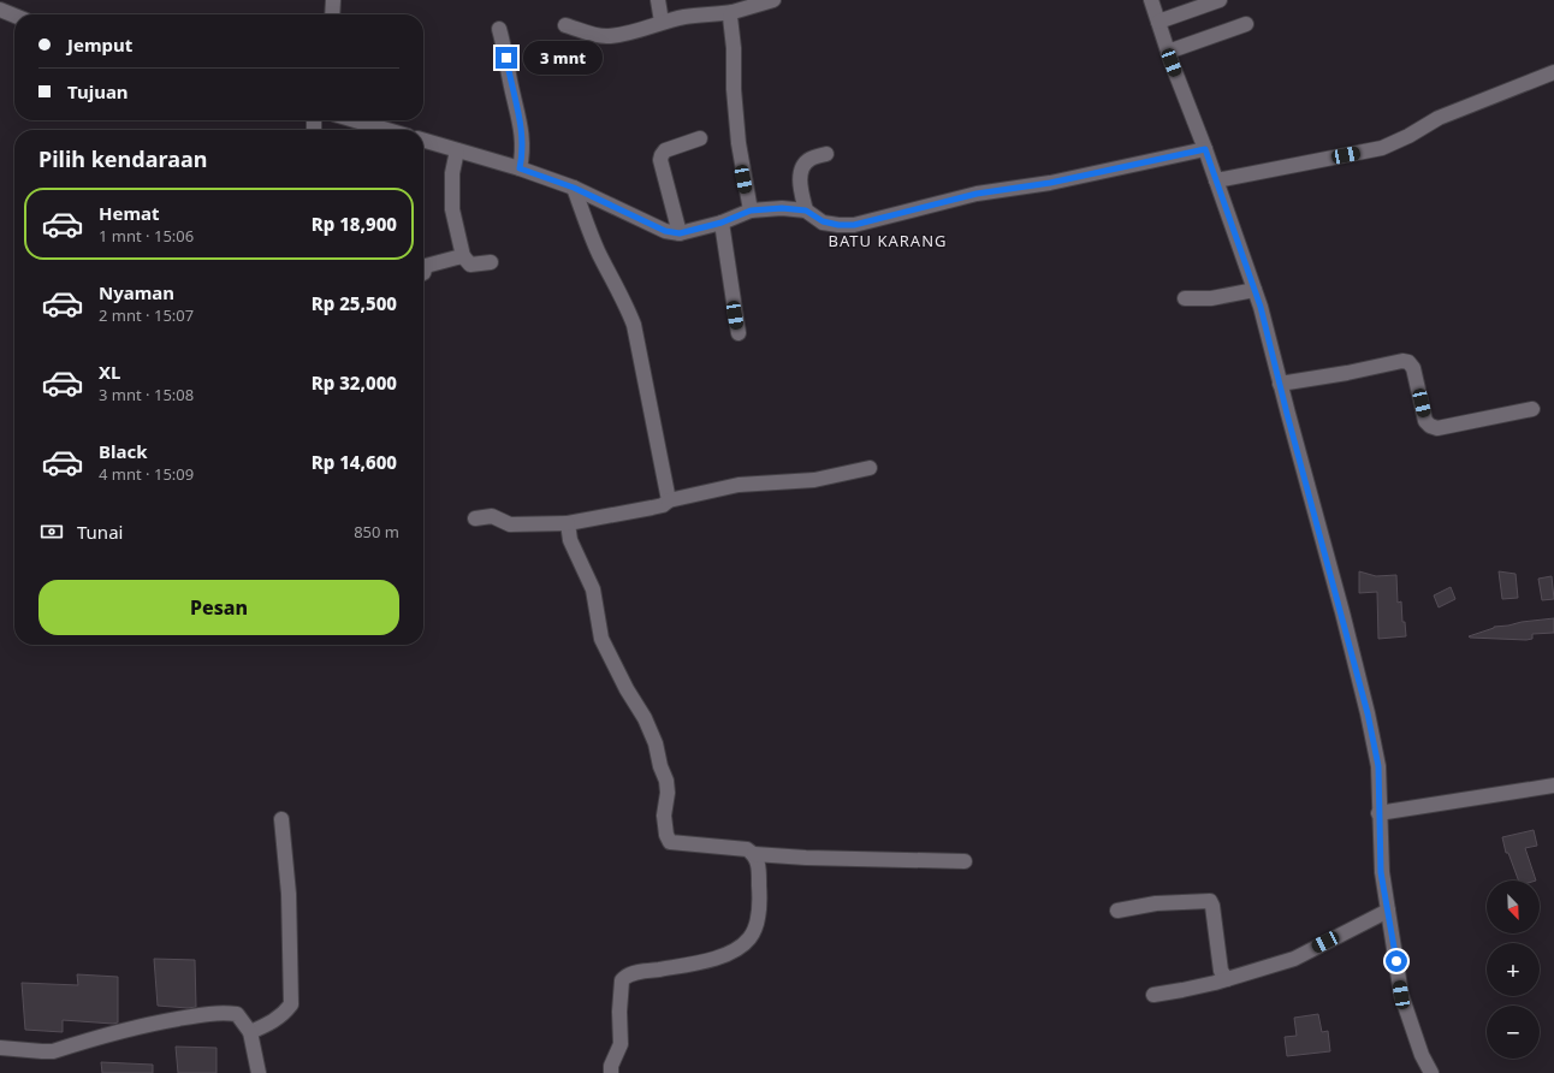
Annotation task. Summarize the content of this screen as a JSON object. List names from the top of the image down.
{
  "districts": ["BATU KARANG"],
  "north": "bottom right",
  "page": {
    "banner": ["Jemput", "Tujuan"],
    "bubble": "3 mnt",
    "heading": "Pilih kendaraan",
    "list": [
      {
        "name": "Hemat",
        "note": "1 mnt · 15:06",
        "value": "Rp 18,900"
      },
      {
        "name": "Nyaman",
        "note": "2 mnt · 15:07",
        "value": "Rp 25,500"
      },
      {
        "name": "XL",
        "note": "3 mnt · 15:08",
        "value": "Rp 32,000"
      },
      {
        "name": "Black",
        "note": "4 mnt · 15:09",
        "value": "Rp 14,600"
      }
    ],
    "pay": ["Tunai", "850 m"],
    "buttons": "Pesan",
    "map_buttons": ["+", "−"]
  }
}
